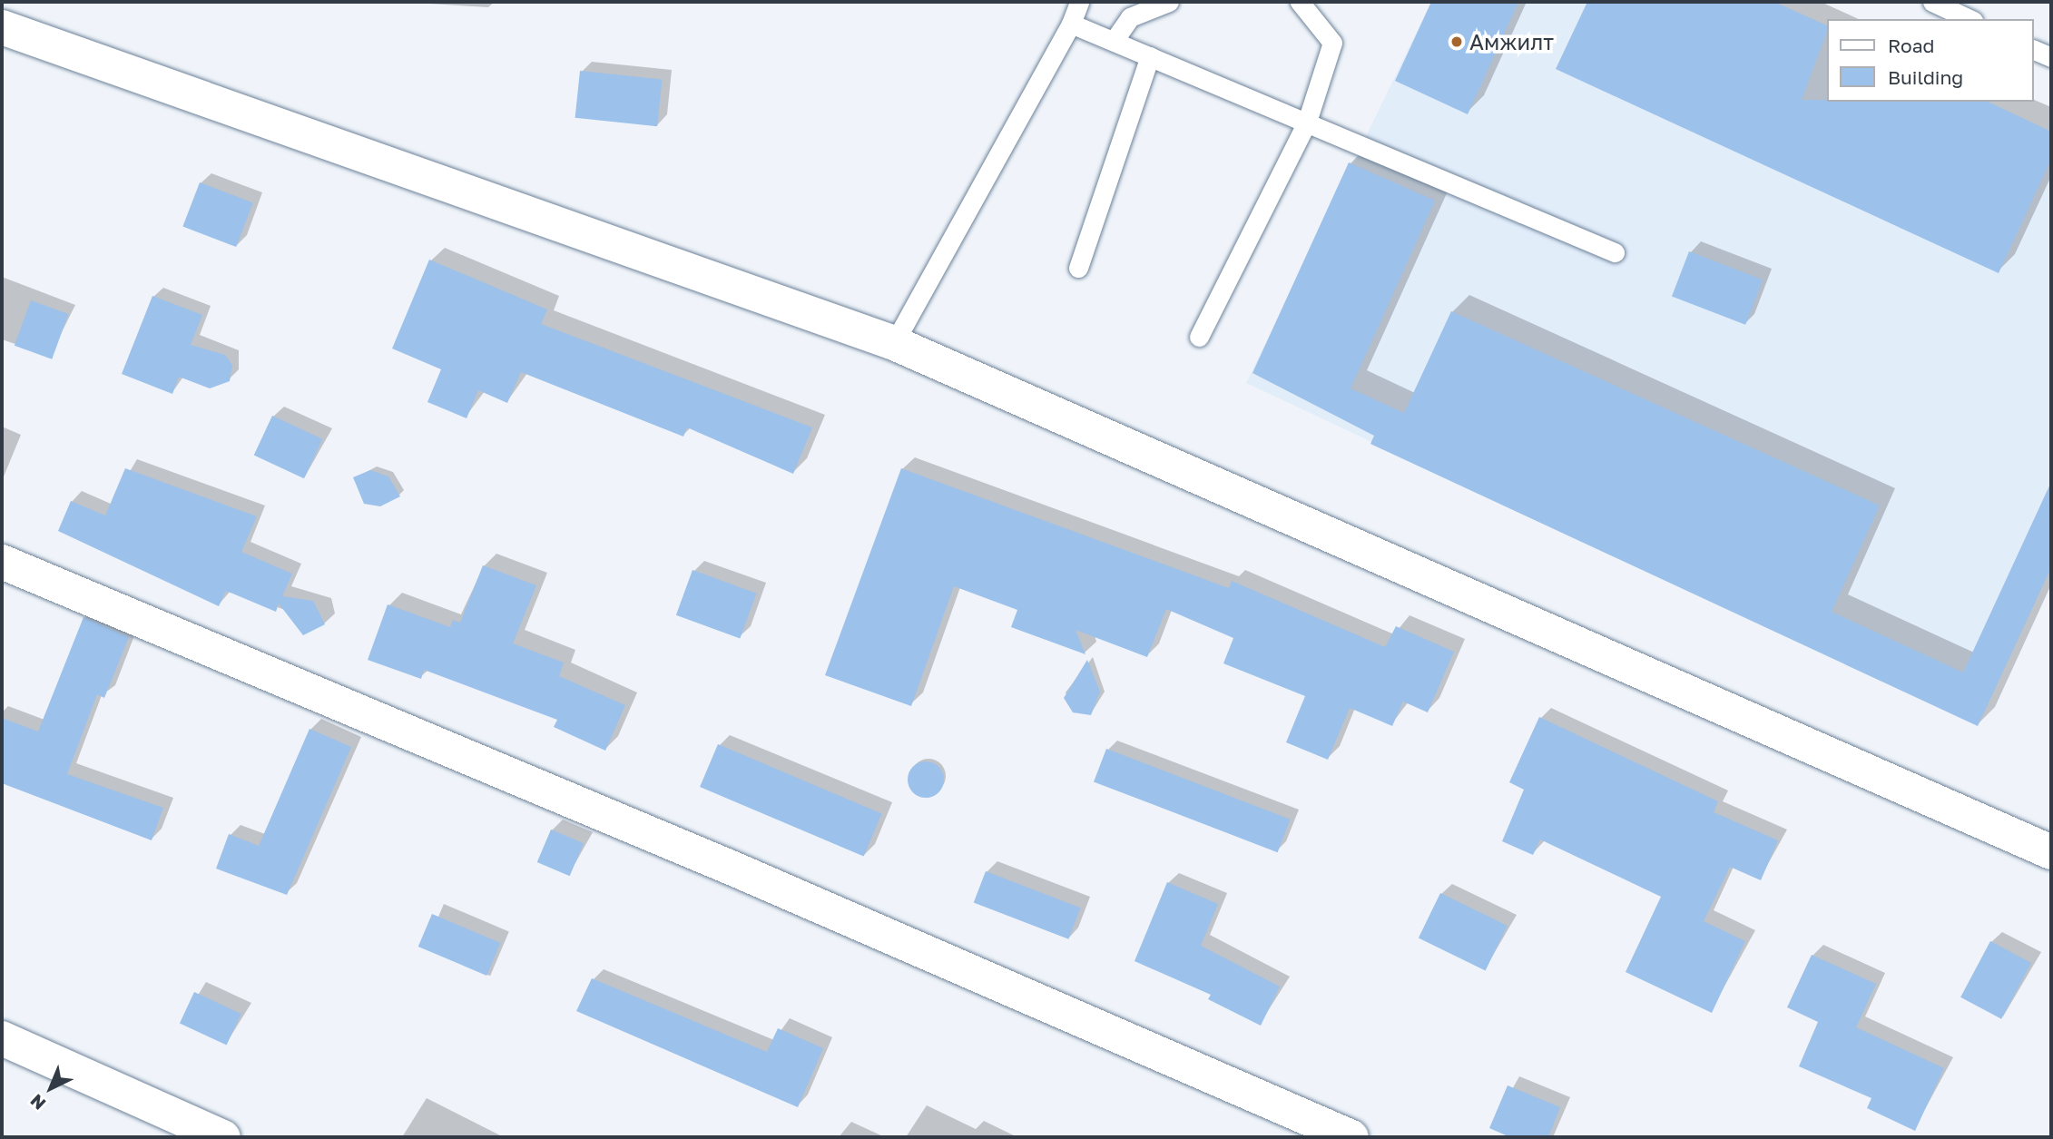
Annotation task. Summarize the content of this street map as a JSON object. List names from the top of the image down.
{
  "places": ["Амжилт"],
  "legend": ["Road", "Building"],
  "north": "bottom left"
}
